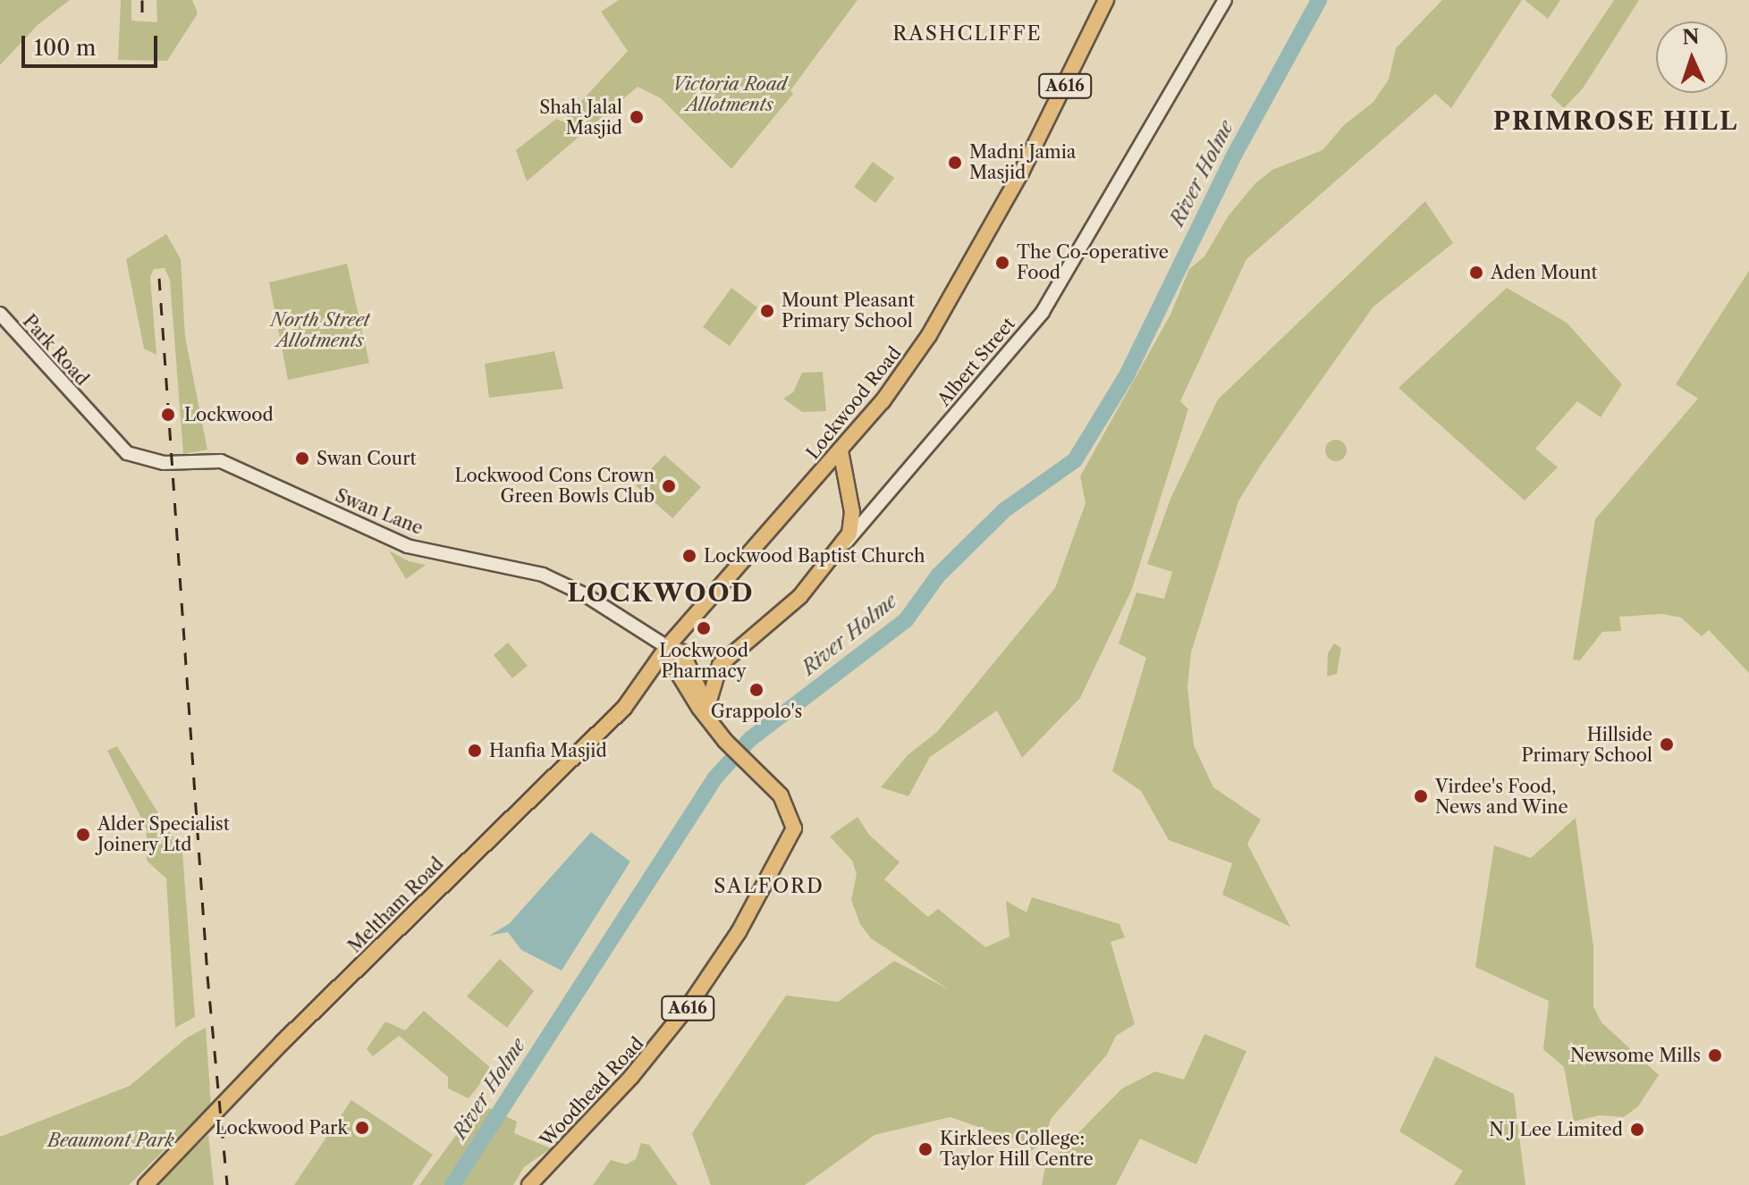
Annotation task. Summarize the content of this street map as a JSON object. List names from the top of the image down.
{
  "streets": {
    "main road": [
      "A616",
      "Albert Street",
      "Lockwood Road",
      "Meltham Road",
      "Woodhead Road"
    ],
    "street": ["Park Road", "Swan Lane"]
  },
  "crossings": [
    ["A616", "Albert Street"],
    ["A616", "Lockwood Road"],
    ["A616", "Swan Lane"],
    ["A616", "Meltham Road"],
    ["A616", "Woodhead Road"],
    ["Park Road", "Swan Lane"],
    ["Albert Street", "Woodhead Road"],
    ["Lockwood Road", "Swan Lane"],
    ["Lockwood Road", "Meltham Road"],
    ["Swan Lane", "Meltham Road"]
  ],
  "districts": [
    "RASHCLIFFE",
    "PRIMROSE HILL",
    "LOCKWOOD",
    "SALFORD"
  ],
  "water": ["River Holme"],
  "parks": ["Victoria Road Allotments", "North Street Allotments", "Beaumont Park"],
  "places": [
    "Shah Jalal Masjid",
    "Madni Jamia Masjid",
    "The Co-operative Food",
    "Aden Mount",
    "Mount Pleasant Primary School",
    "Lockwood",
    "Swan Court",
    "Lockwood Cons Crown Green Bowls Club",
    "Lockwood Baptist Church",
    "Lockwood Pharmacy",
    "Grappolo's",
    "Hillside Primary School",
    "Hanfia Masjid",
    "Virdee's Food, News and Wine",
    "Alder Specialist Joinery Ltd",
    "Newsome Mills",
    "Lockwood Park",
    "N J Lee Limited",
    "Kirklees College: Taylor Hill Centre"
  ],
  "scale_bar": "100 m",
  "north": "top"
}
